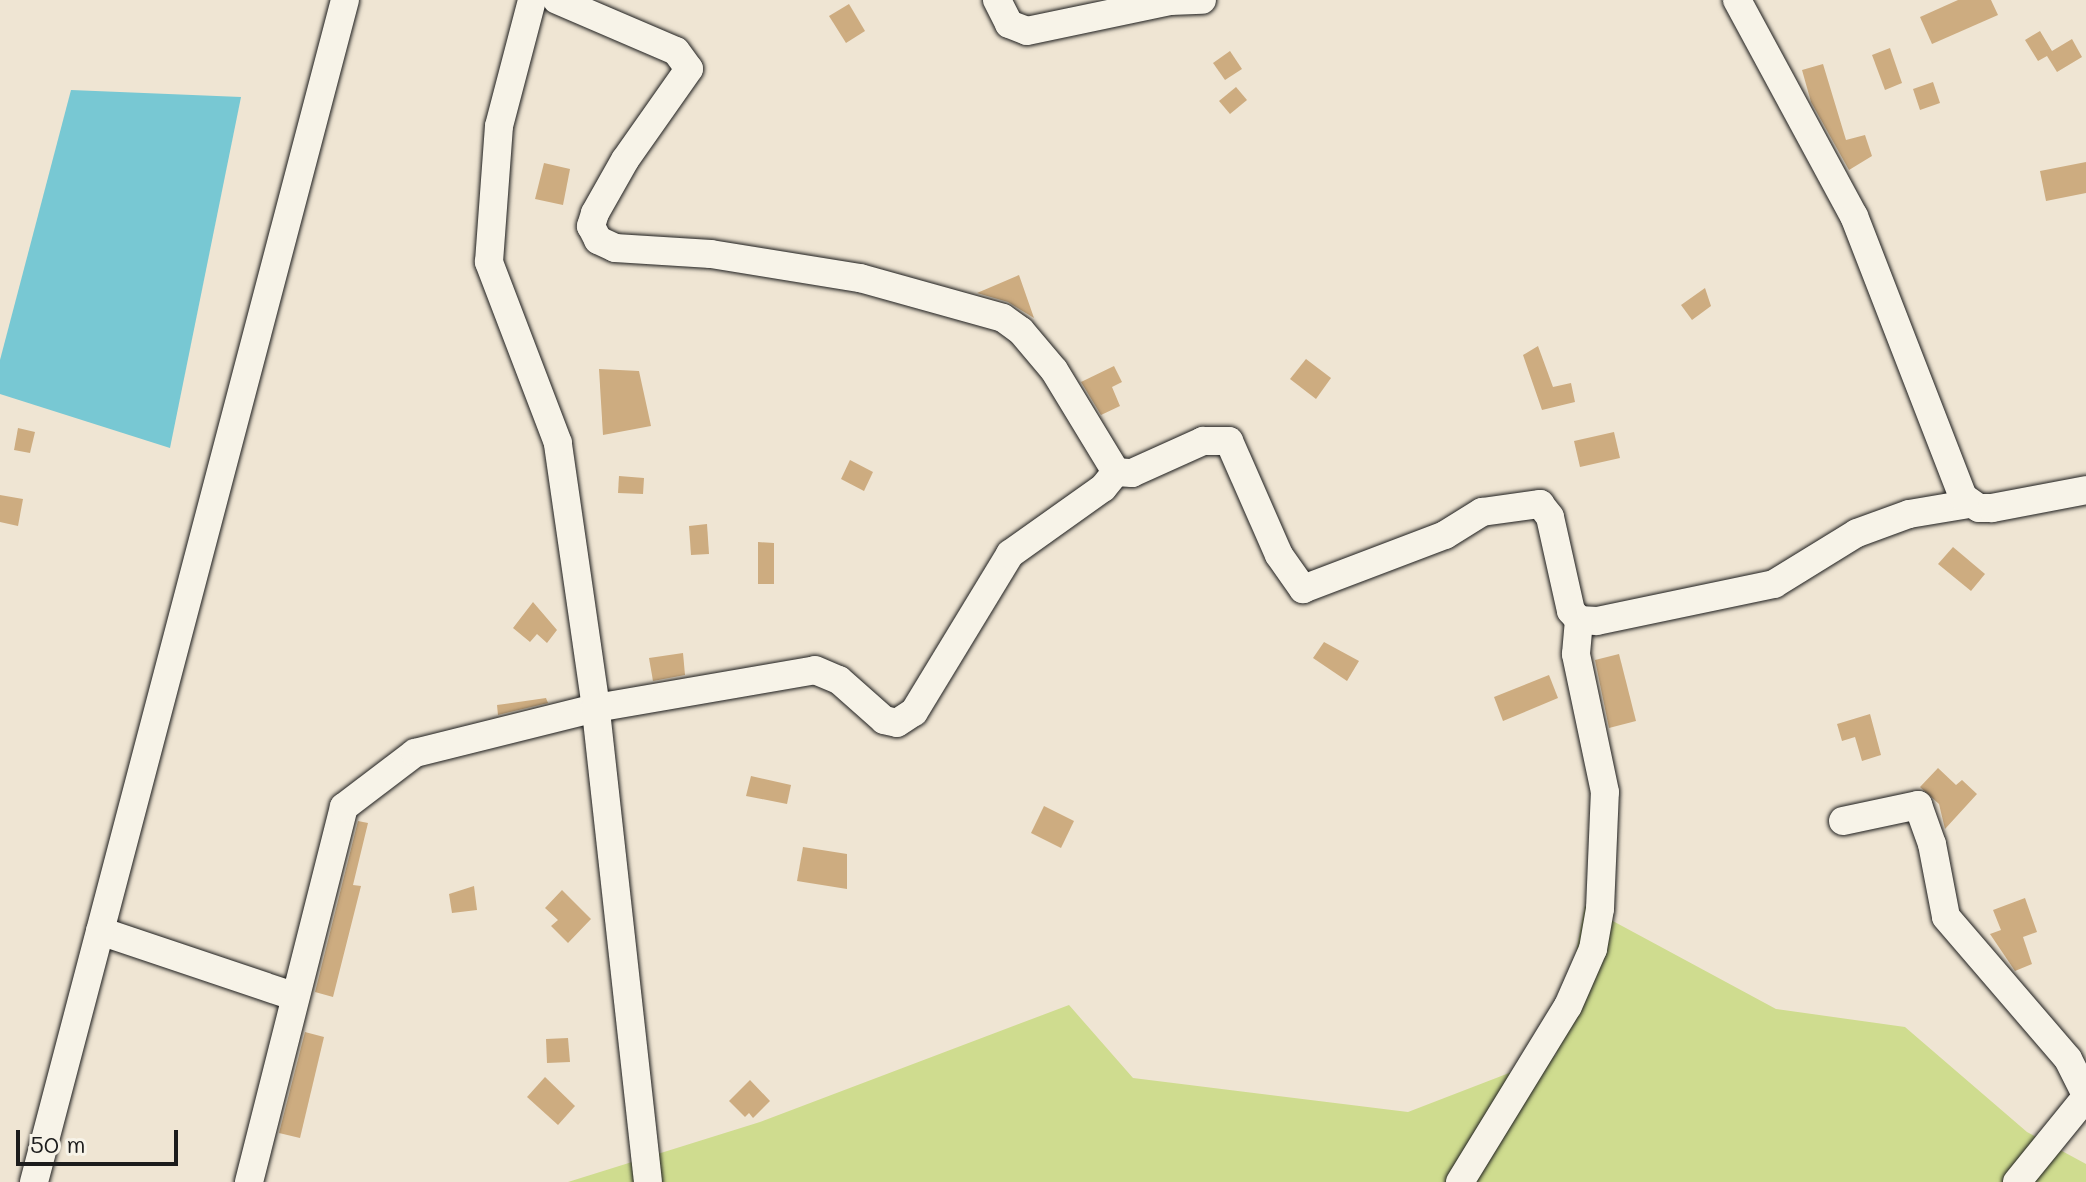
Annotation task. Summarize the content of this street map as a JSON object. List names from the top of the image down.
{
  "scale_bar": "50 m"
}
